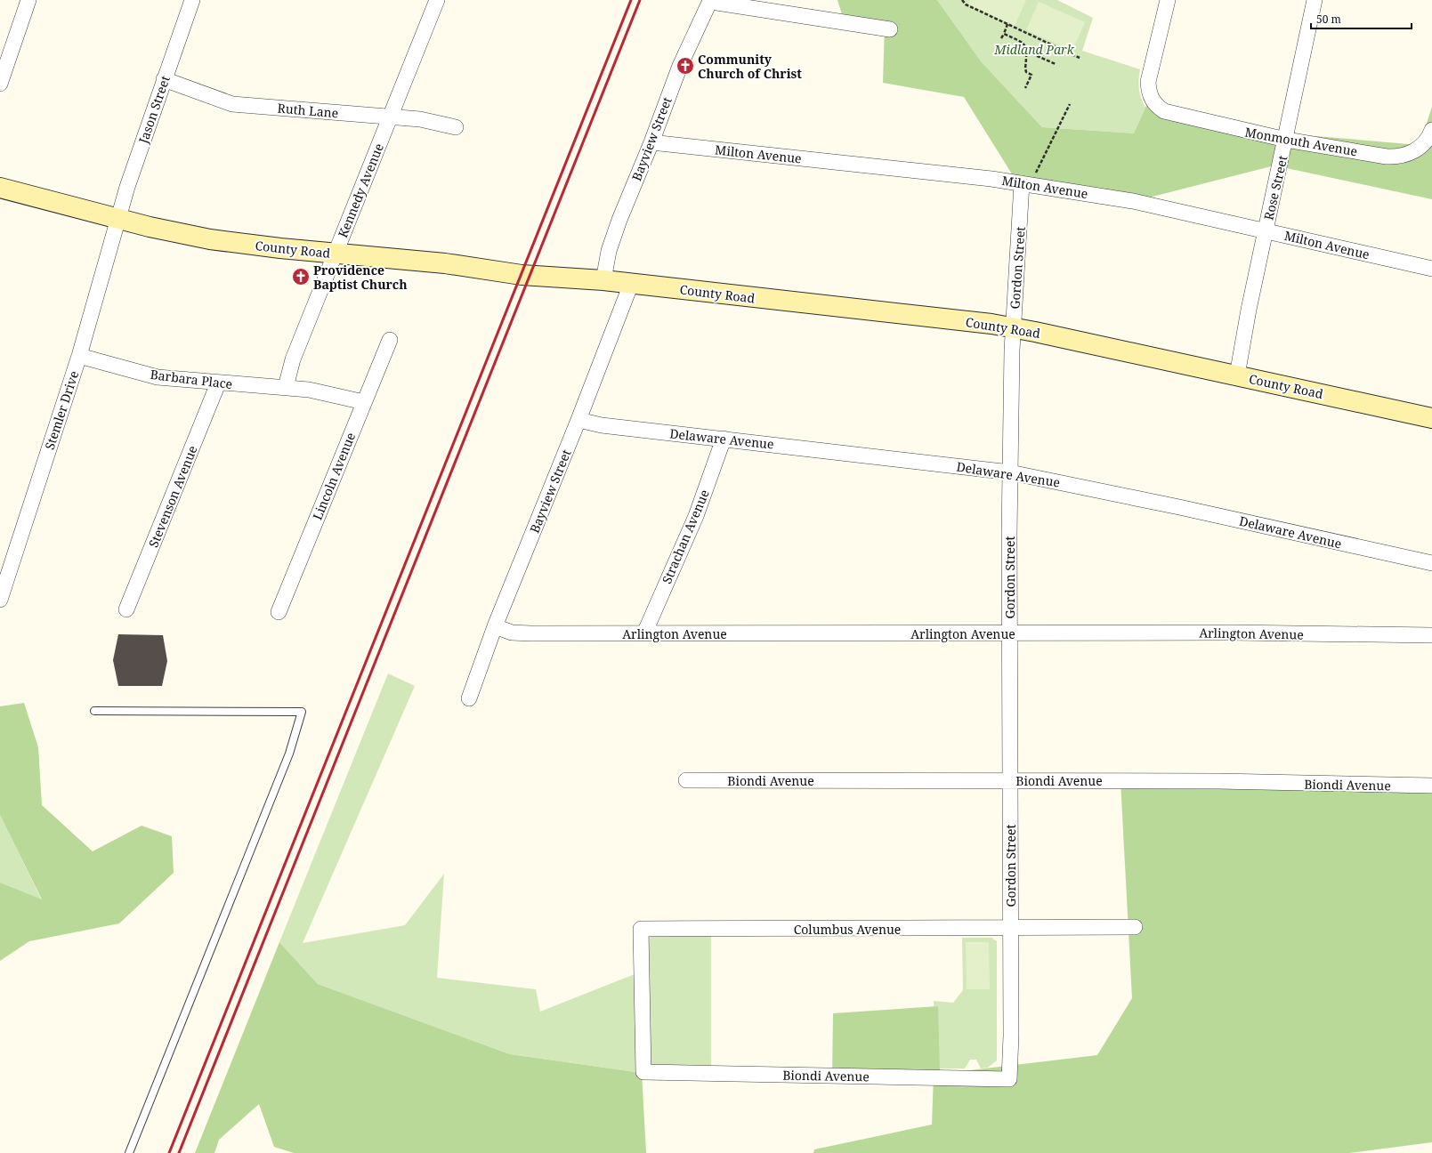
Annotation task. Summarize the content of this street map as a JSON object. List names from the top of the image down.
{
  "streets": {
    "street": [
      "Jason Street",
      "Ruth Lane",
      "Bayview Street",
      "Monmouth Avenue",
      "Milton Avenue",
      "Rose Street",
      "Kennedy Avenue",
      "County Road",
      "Gordon Street",
      "Barbara Place",
      "Stemler Drive",
      "Delaware Avenue",
      "Lincoln Avenue",
      "Stevenson Avenue",
      "Strachan Avenue",
      "Arlington Avenue",
      "Biondi Avenue",
      "Columbus Avenue"
    ]
  },
  "crossings": [
    ["Jason Street", "Ruth Lane"],
    ["Jason Street", "County Road"],
    ["Jason Street", "Stemler Drive"],
    ["Ruth Lane", "Kennedy Avenue"],
    ["Bayview Street", "Milton Avenue"],
    ["Bayview Street", "County Road"],
    ["Bayview Street", "Delaware Avenue"],
    ["Bayview Street", "Arlington Avenue"],
    ["Monmouth Avenue", "Rose Street"],
    ["Milton Avenue", "Rose Street"],
    ["Milton Avenue", "Gordon Street"],
    ["Rose Street", "County Road"],
    ["Kennedy Avenue", "County Road"],
    ["Kennedy Avenue", "Barbara Place"],
    ["County Road", "Gordon Street"],
    ["County Road", "Stemler Drive"],
    ["Gordon Street", "Delaware Avenue"],
    ["Gordon Street", "Arlington Avenue"],
    ["Gordon Street", "Biondi Avenue"],
    ["Gordon Street", "Columbus Avenue"],
    ["Barbara Place", "Stemler Drive"],
    ["Barbara Place", "Stevenson Avenue"],
    ["Delaware Avenue", "Strachan Avenue"],
    ["Strachan Avenue", "Arlington Avenue"],
    ["Biondi Avenue", "Columbus Avenue"]
  ],
  "parks": ["Midland Park"],
  "places": {
    "church": ["Community Church of Christ", "Providence Baptist Church"]
  },
  "scale_bar": "50 m"
}
